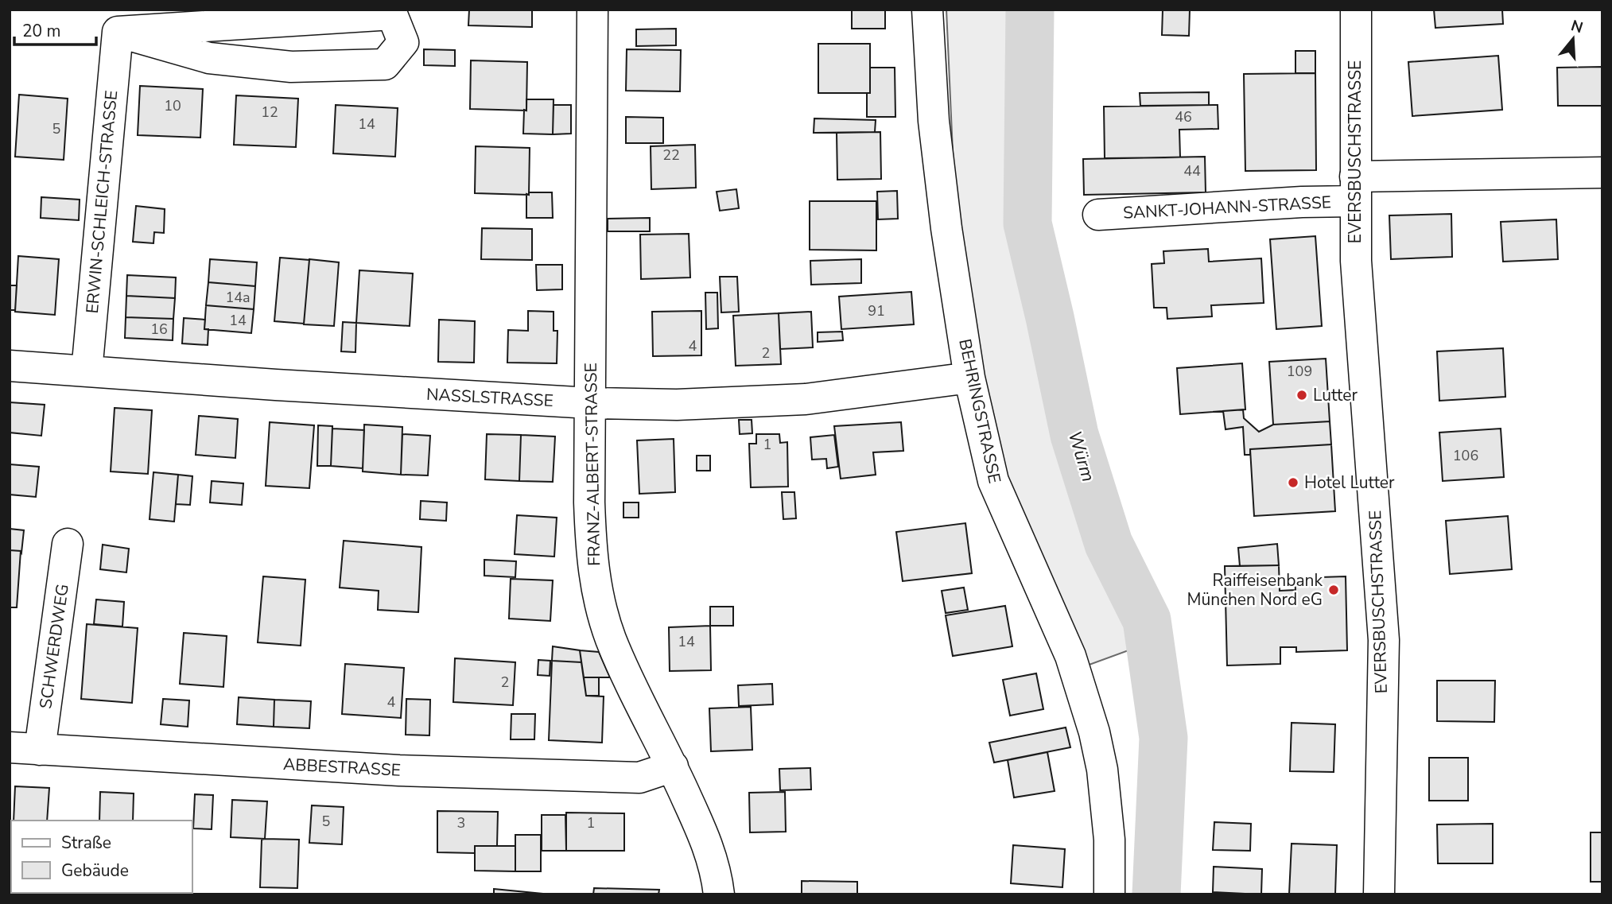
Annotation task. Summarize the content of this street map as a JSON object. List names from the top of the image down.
{
  "streets": {
    "street": [
      "EVERSBUSCHSTRASSE",
      "ERWIN-SCHLEICH-STRASSE",
      "SANKT-JOHANN-STRASSE",
      "NASSLSTRASSE",
      "BEHRINGSTRASSE",
      "FRANZ-ALBERT-STRASSE",
      "SCHWERDWEG",
      "ABBESTRASSE"
    ]
  },
  "crossings": [
    ["EVERSBUSCHSTRASSE", "SANKT-JOHANN-STRASSE"],
    ["ERWIN-SCHLEICH-STRASSE", "NASSLSTRASSE"],
    ["NASSLSTRASSE", "BEHRINGSTRASSE"],
    ["NASSLSTRASSE", "FRANZ-ALBERT-STRASSE"],
    ["FRANZ-ALBERT-STRASSE", "ABBESTRASSE"],
    ["SCHWERDWEG", "ABBESTRASSE"]
  ],
  "water": ["Würm"],
  "places": ["Lutter", "Hotel Lutter", "Raiffeisenbank München Nord eG"],
  "house_numbers": [
    "10",
    "12",
    "46",
    "14",
    "5",
    "22",
    "44",
    "14a",
    "91",
    "14",
    "16",
    "4",
    "2",
    "109",
    "1",
    "106",
    "14",
    "2",
    "4",
    "5",
    "3",
    "1"
  ],
  "legend": ["Straße", "Gebäude"],
  "scale_bar": "20 m",
  "north": "top"
}
